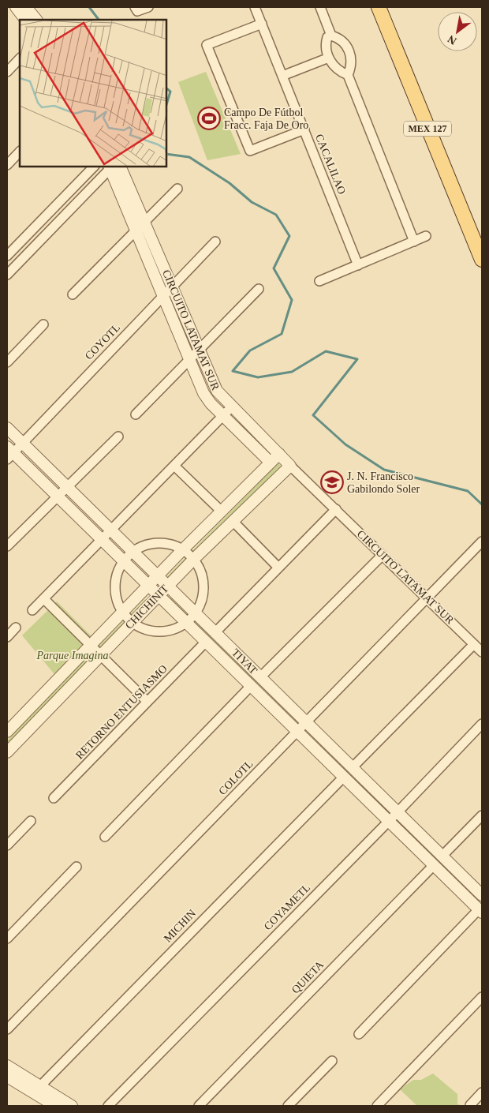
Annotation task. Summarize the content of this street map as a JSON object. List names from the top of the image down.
{
  "streets": {
    "main road": ["MEX 127"],
    "street": [
      "CACALILAO",
      "CIRCUITO LATAMAT SUR",
      "COYOTL",
      "CHICHINIT",
      "TIYAT",
      "RETORNO ENTUSIASMO",
      "COLOTL",
      "COYAMETL",
      "MICHIN",
      "QUIETA"
    ]
  },
  "crossings": [
    ["CIRCUITO LATAMAT SUR", "COYOTL"],
    ["CIRCUITO LATAMAT SUR", "CHICHINIT"],
    ["CIRCUITO LATAMAT SUR", "COLOTL"],
    ["COYOTL", "TIYAT"],
    ["CHICHINIT", "TIYAT"],
    ["TIYAT", "RETORNO ENTUSIASMO"],
    ["TIYAT", "COLOTL"],
    ["TIYAT", "COYAMETL"],
    ["TIYAT", "MICHIN"],
    ["TIYAT", "QUIETA"]
  ],
  "parks": ["Parque Imagina"],
  "places": {
    "sports": ["Campo De Fútbol Fracc. Faja De Oro"],
    "school or university": ["J. N. Francisco Gabilondo Soler"]
  },
  "north": "bottom left"
}
